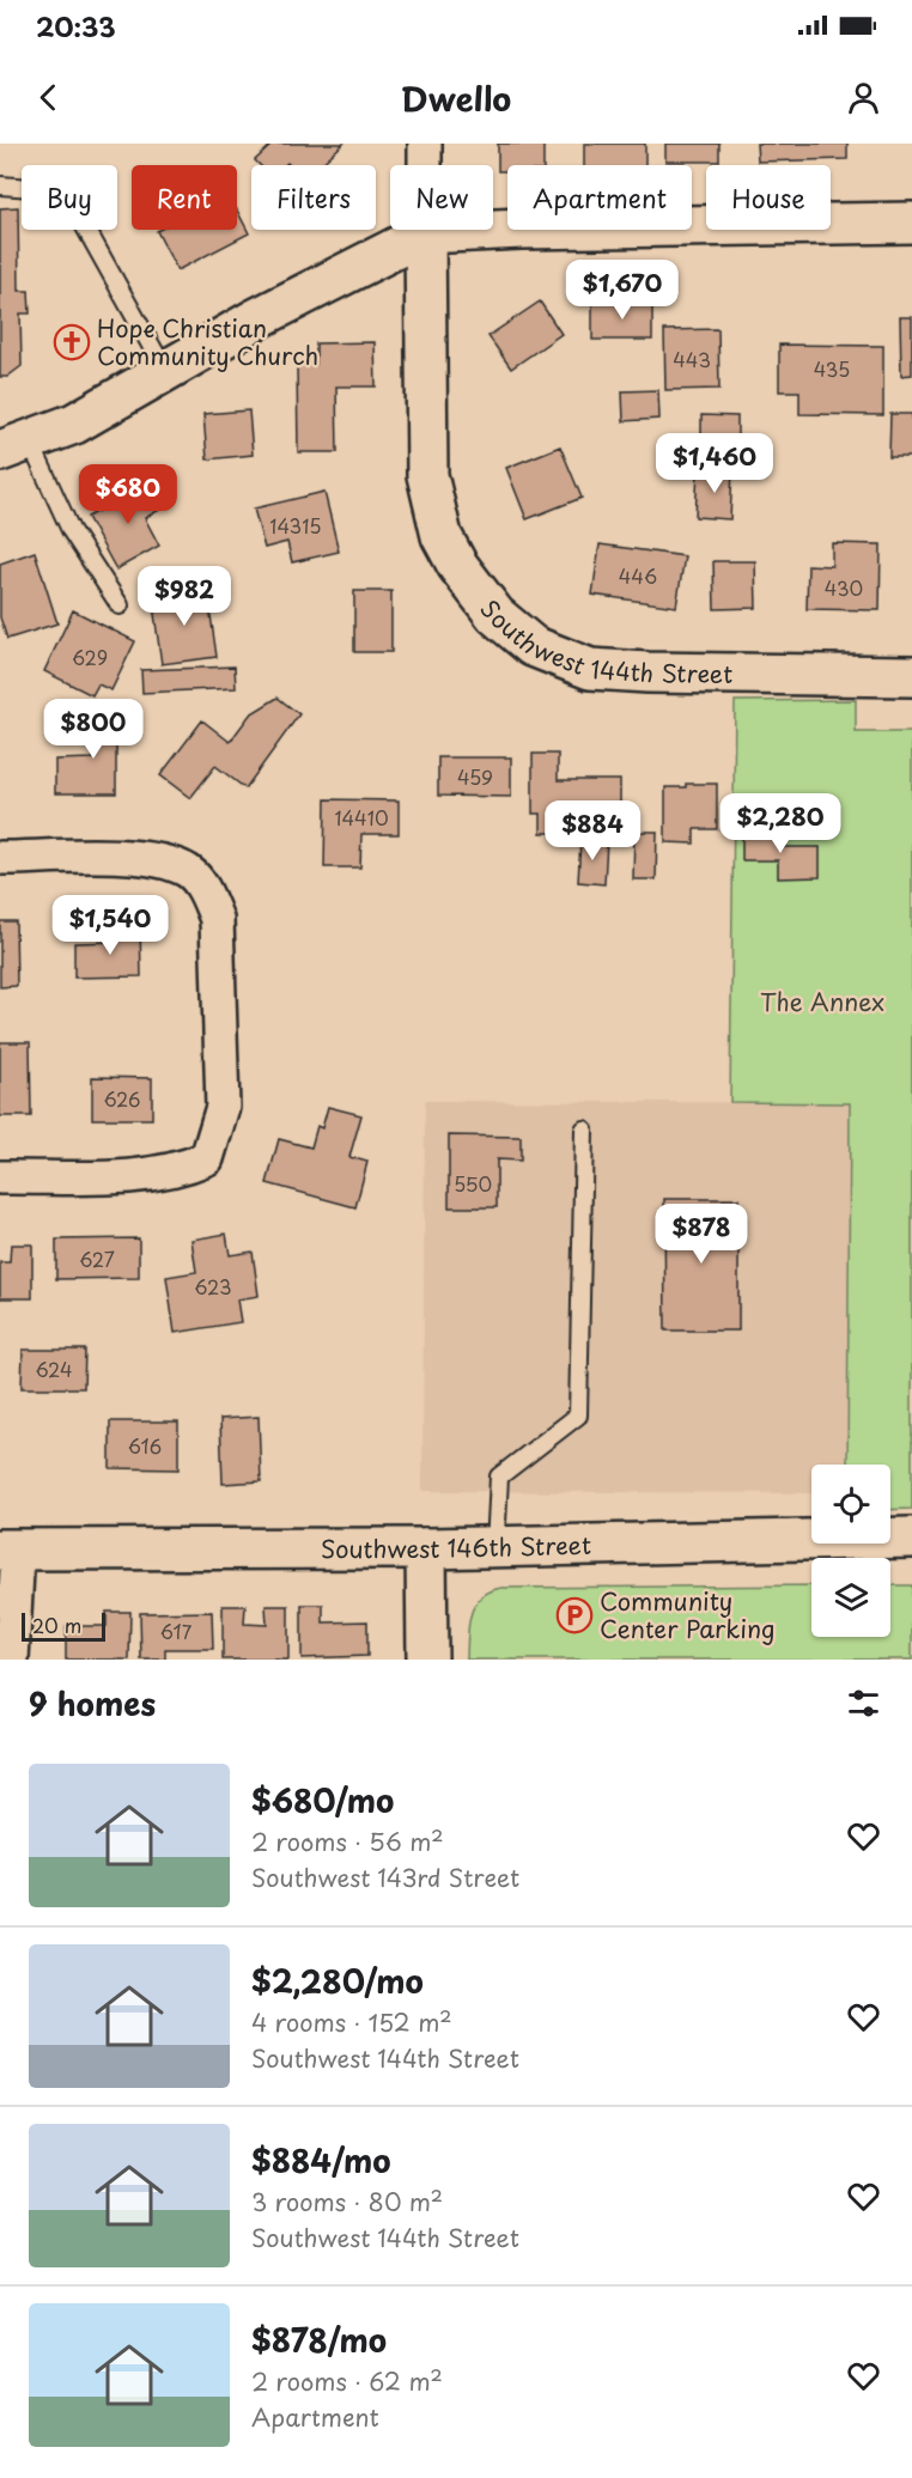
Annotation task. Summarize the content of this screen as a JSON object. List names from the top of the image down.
{
  "streets": {
    "street": ["Southwest 144th Street", "Southwest 146th Street"]
  },
  "parks": ["The Annex"],
  "places": {
    "church": ["Hope Christian Community Church"],
    "parking": ["Community Center Parking"]
  },
  "house_numbers": [
    "443",
    "435",
    "14315",
    "446",
    "430",
    "629",
    "459",
    "14410",
    "626",
    "550",
    "627",
    "623",
    "624",
    "616",
    "617"
  ],
  "scale_bar": "20 m",
  "page": {
    "status": "20:33",
    "header": "Dwello",
    "chip": [
      "Buy",
      "Rent",
      "Filters",
      "New",
      "Apartment",
      "House"
    ],
    "price": [
      "$1,670",
      "$1,460",
      "$680",
      "$982",
      "$800",
      "$2,280",
      "$884",
      "$1,540",
      "$878"
    ],
    "scale": "20 m",
    "heading": "9 homes",
    "list": [
      {
        "name": "$680/mo",
        "note": "2 rooms · 56 m² · Southwest 143rd Street"
      },
      {
        "name": "$2,280/mo",
        "note": "4 rooms · 152 m² · Southwest 144th Street"
      },
      {
        "name": "$884/mo",
        "note": "3 rooms · 80 m² · Southwest 144th Street"
      },
      {
        "name": "$878/mo",
        "note": "2 rooms · 62 m² · Apartment"
      }
    ]
  }
}
